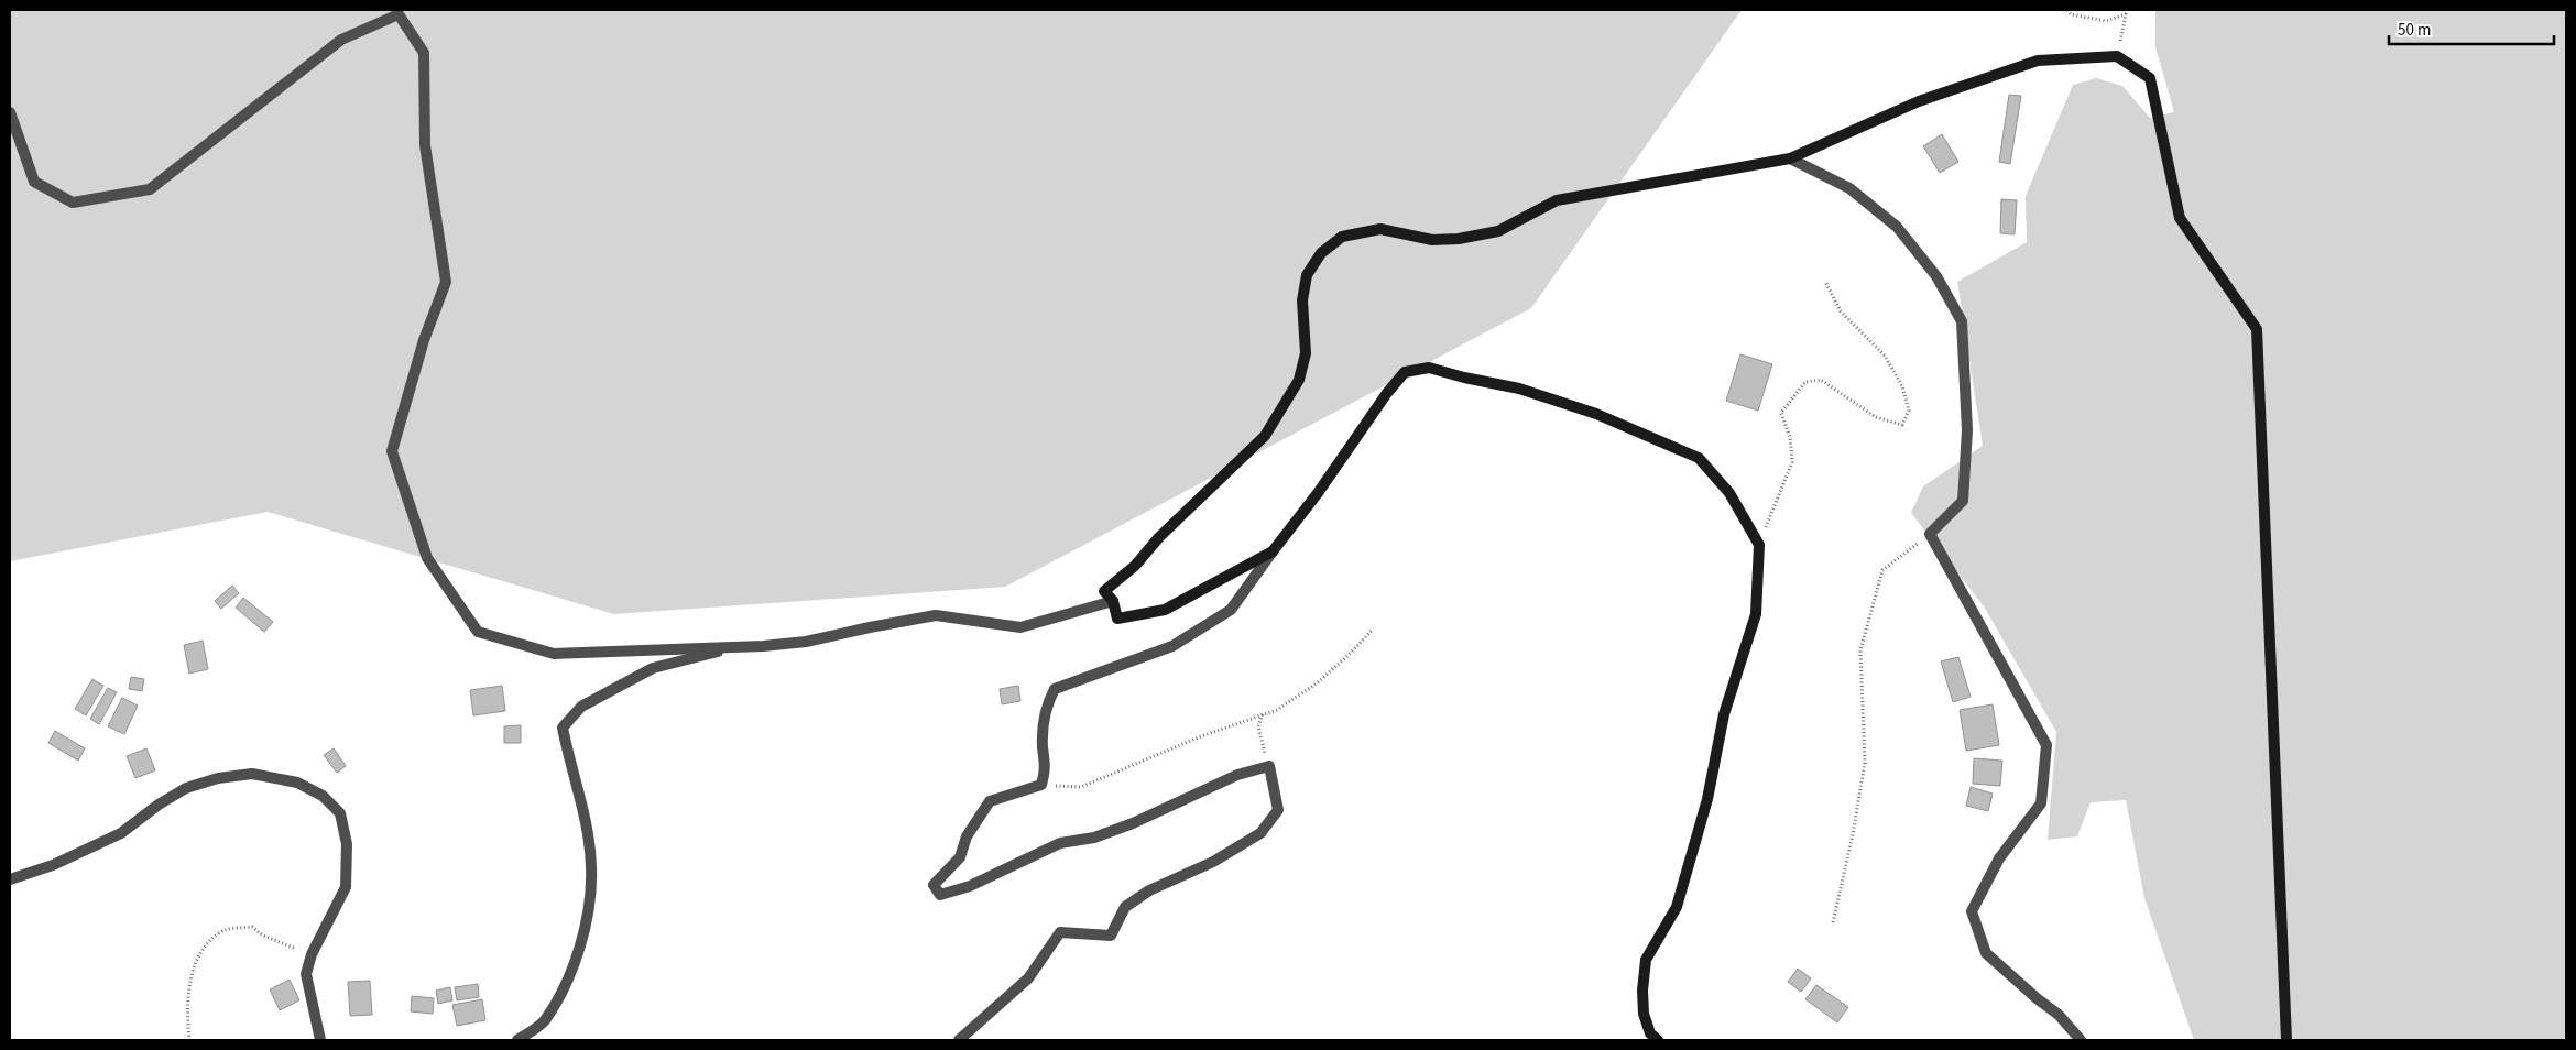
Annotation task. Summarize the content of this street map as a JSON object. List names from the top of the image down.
{
  "scale_bar": "50 m"
}
